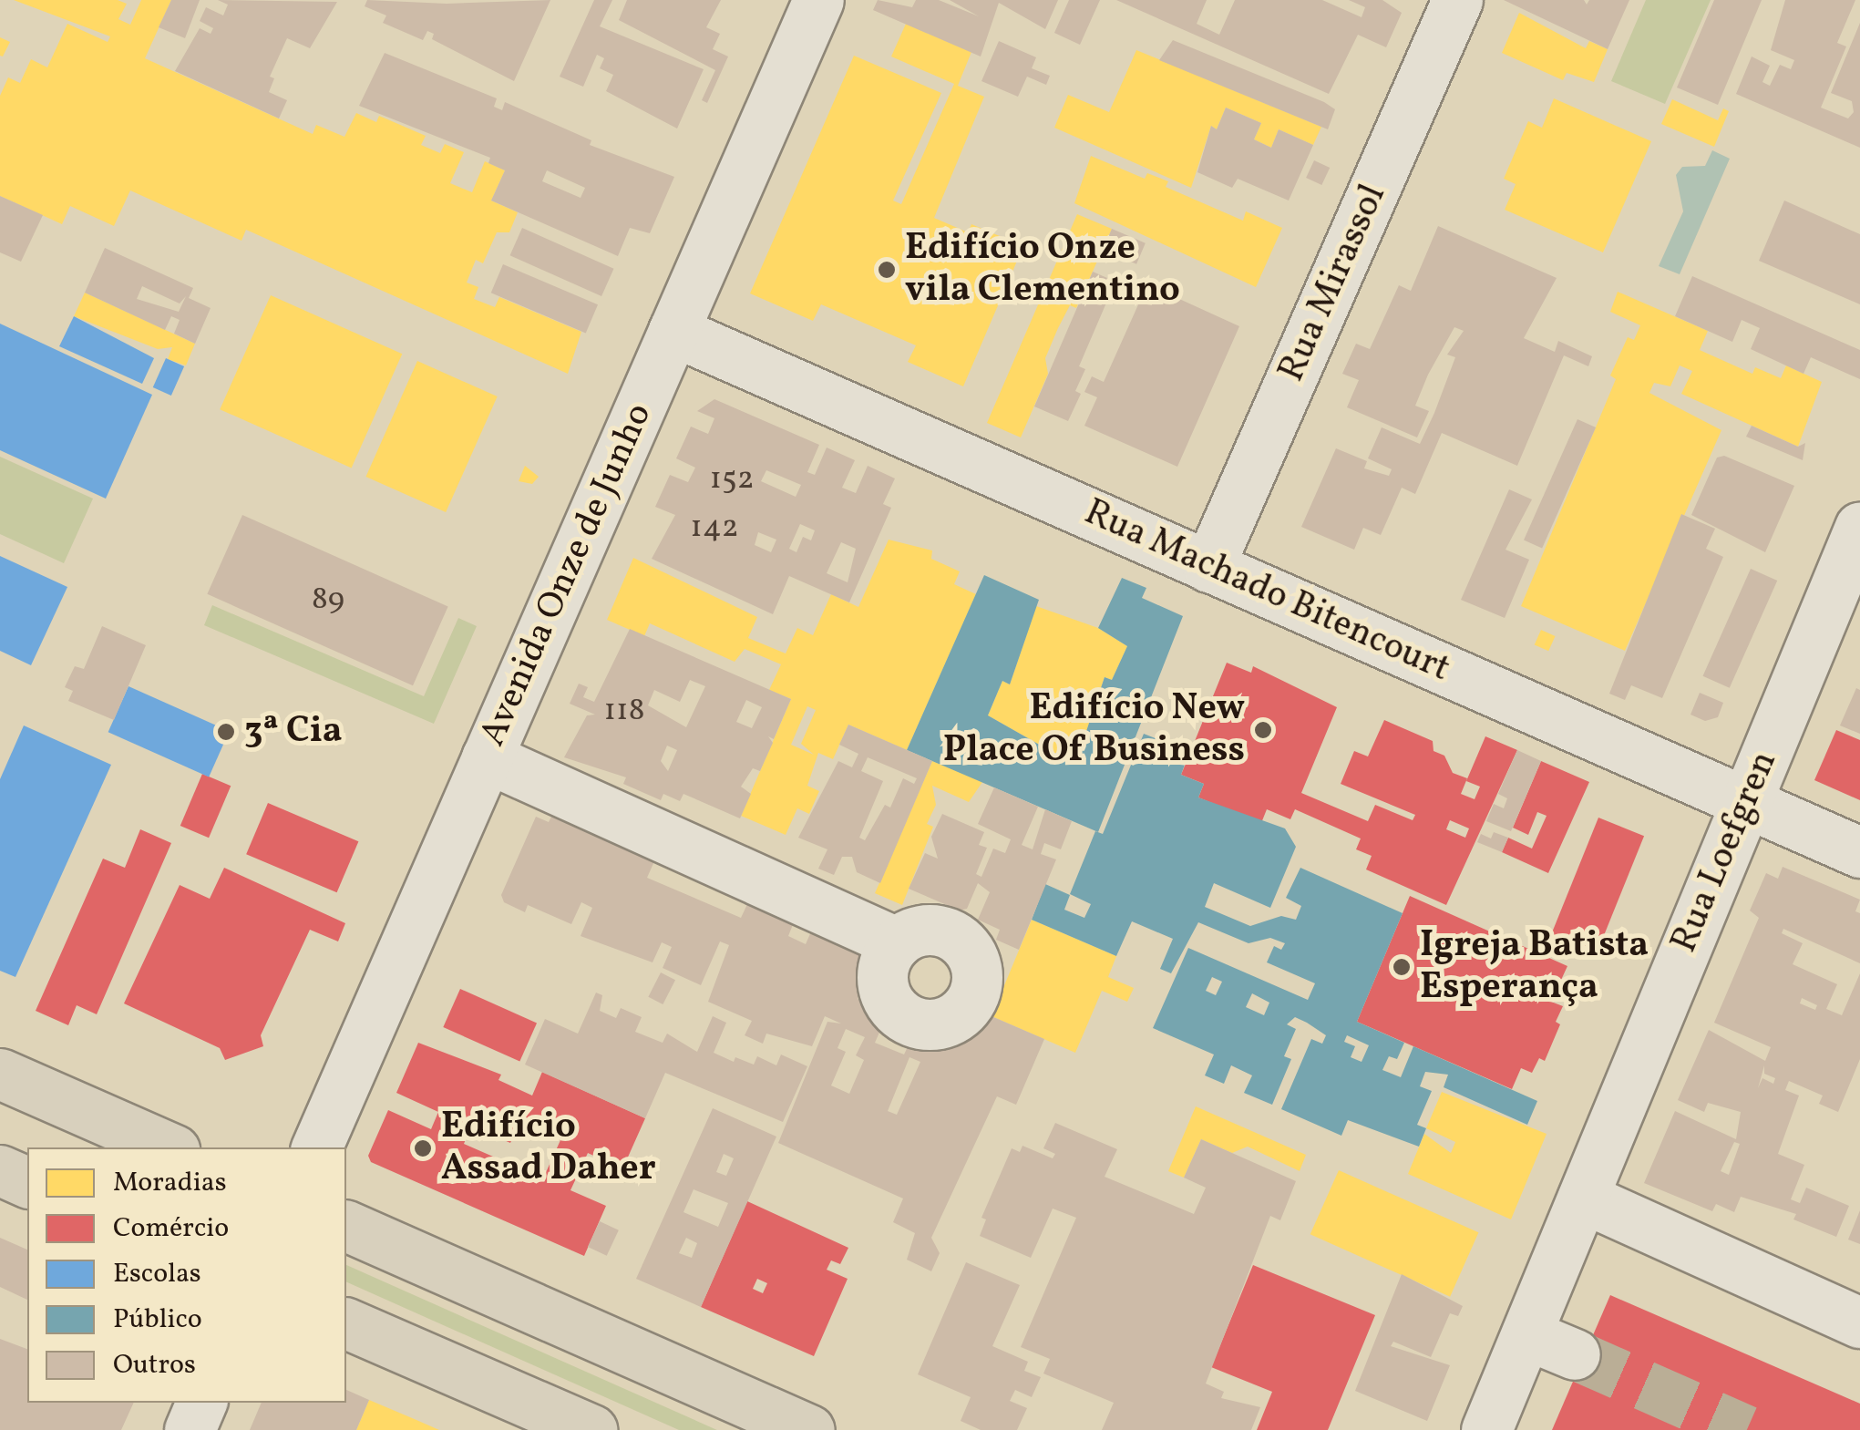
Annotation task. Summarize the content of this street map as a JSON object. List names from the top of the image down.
{
  "streets": {
    "street": [
      "Rua Mirassol",
      "Avenida Onze de Junho",
      "Rua Machado Bitencourt",
      "Rua Loefgren"
    ]
  },
  "crossings": [
    ["Rua Mirassol", "Rua Machado Bitencourt"],
    ["Avenida Onze de Junho", "Rua Machado Bitencourt"],
    ["Rua Machado Bitencourt", "Rua Loefgren"]
  ],
  "places": [
    "Edifício Onze vila Clementino",
    "Edifício New Place Of Business",
    "3ª Cia",
    "Igreja Batista Esperança",
    "Edifício Assad Daher"
  ],
  "house_numbers": [
    "152",
    "142",
    "89",
    "118"
  ],
  "legend": [
    "Moradias",
    "Comércio",
    "Escolas",
    "Público",
    "Outros"
  ]
}
